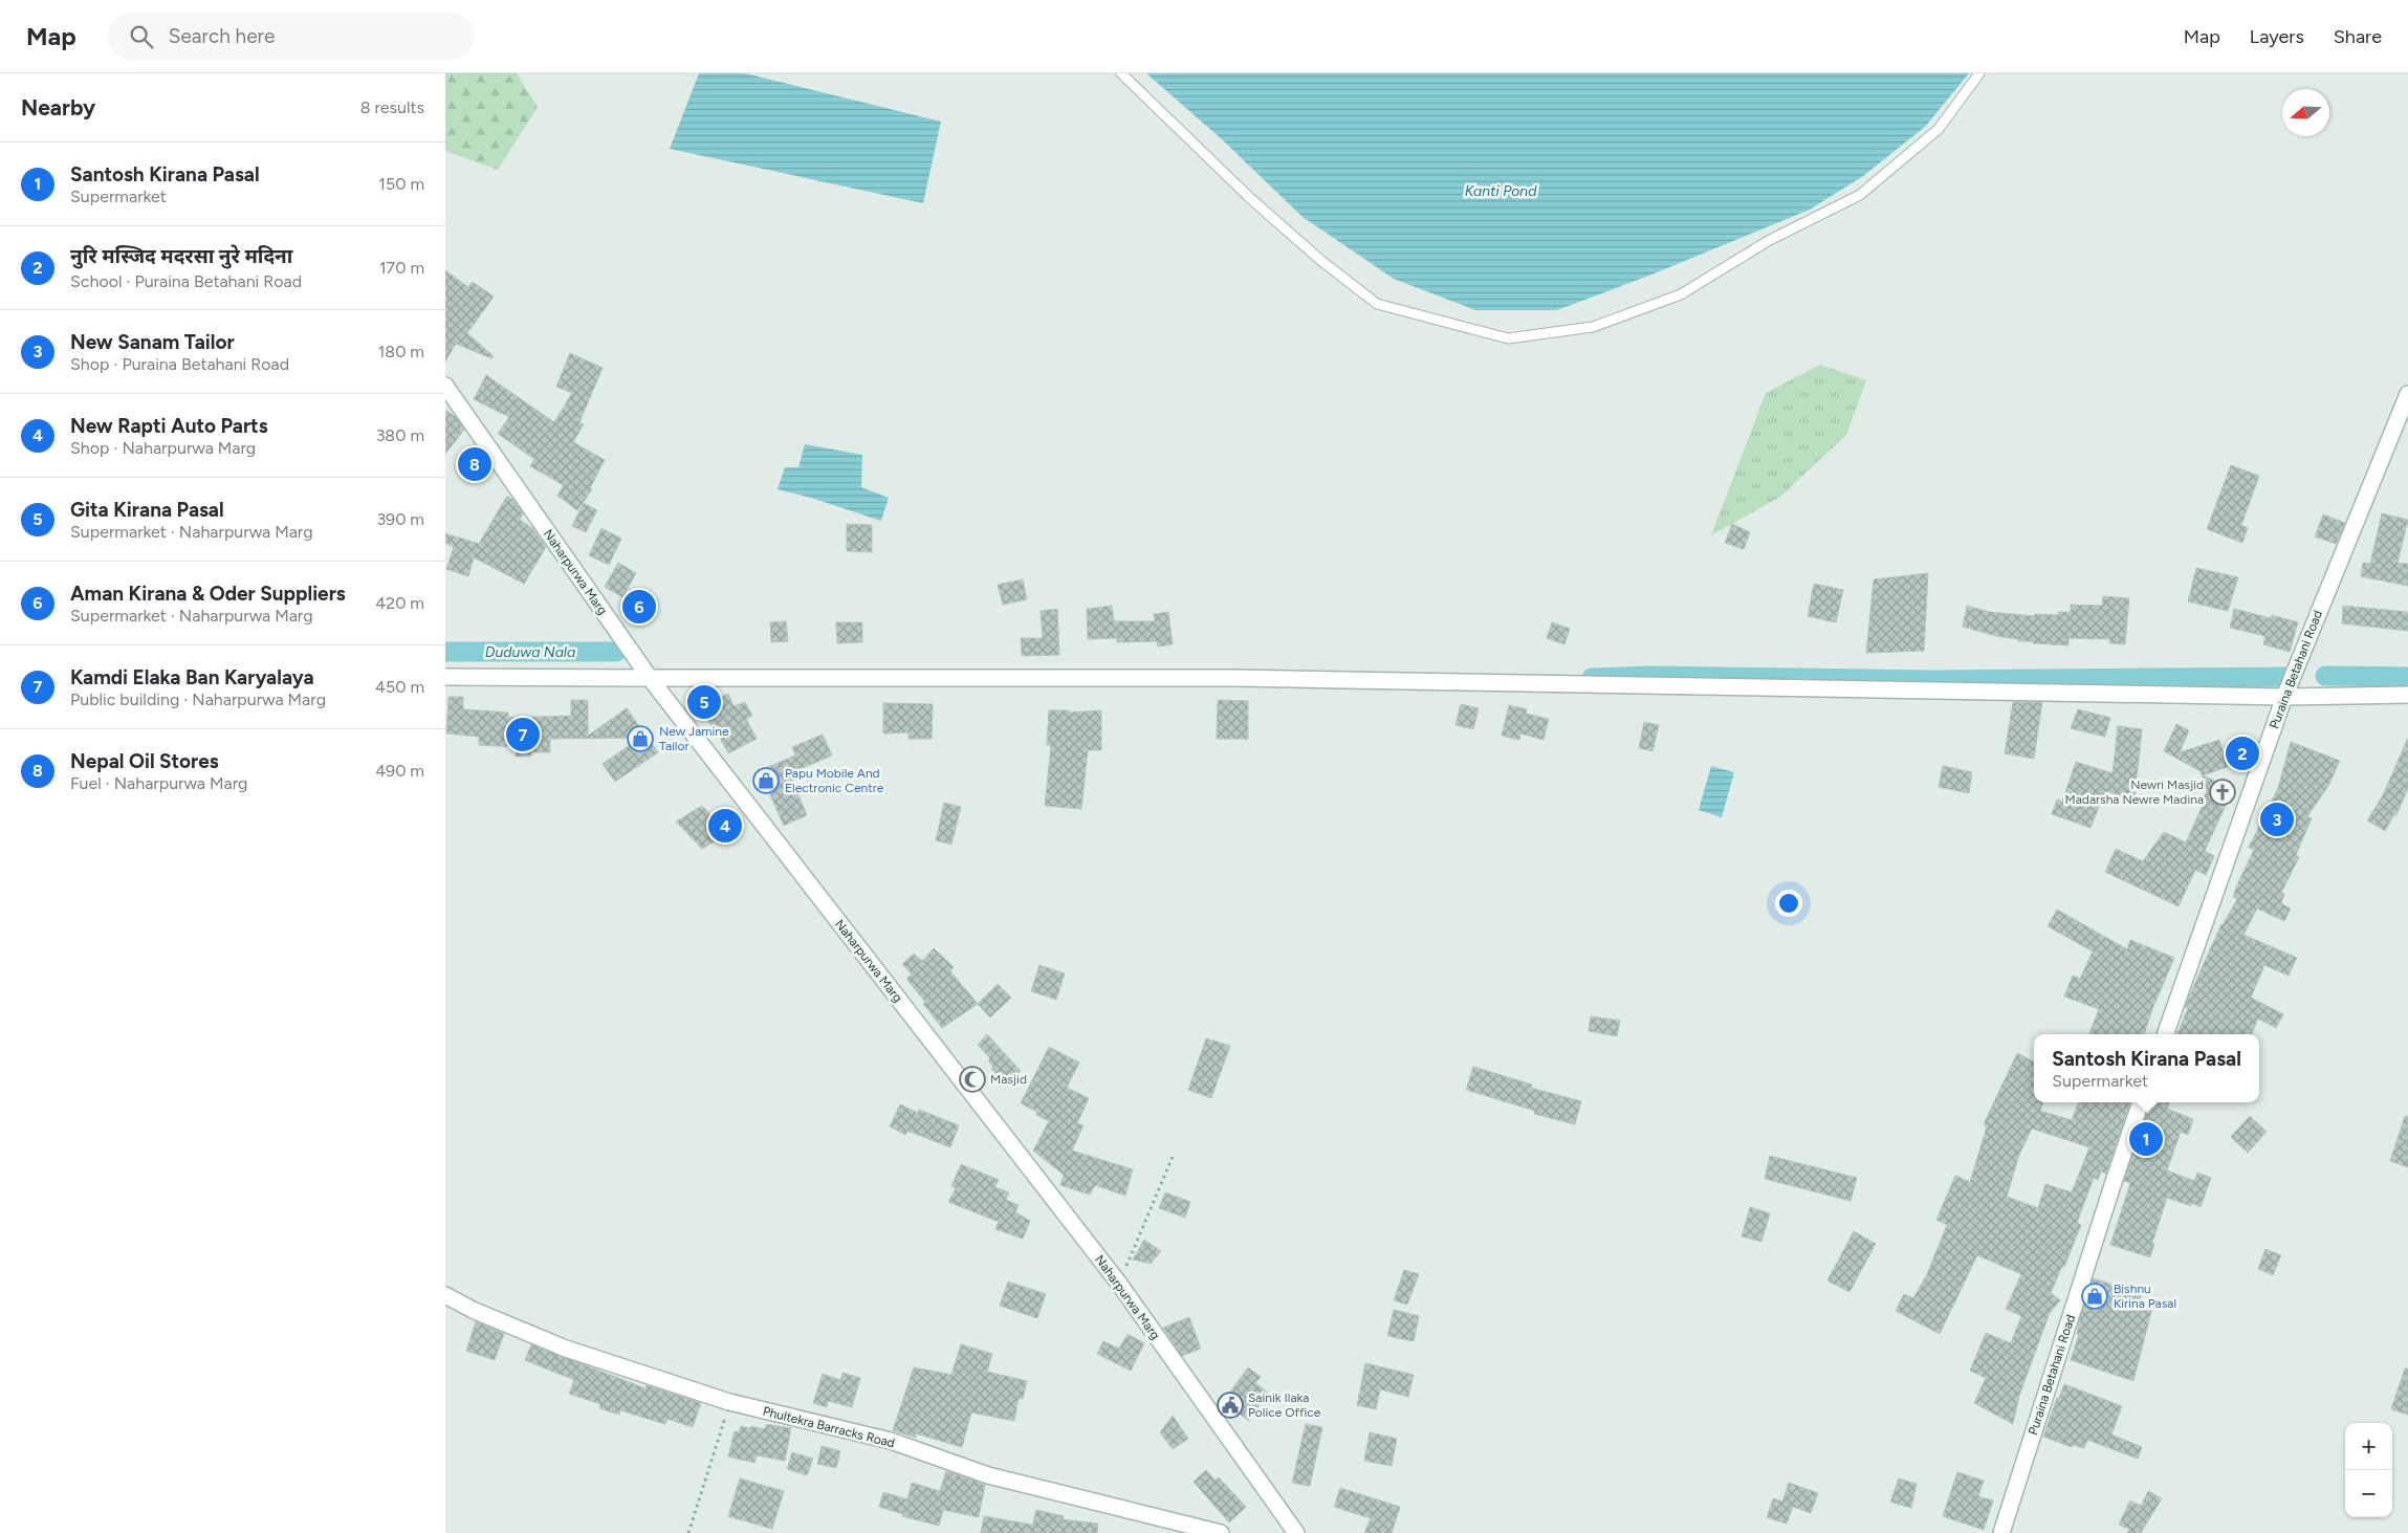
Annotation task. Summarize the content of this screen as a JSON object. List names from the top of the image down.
{
  "streets": {
    "street": ["Naharpurwa Marg", "Puraina Betahani Road", "Phultekra Barracks Road"]
  },
  "water": ["Kanti Pond", "Duduwa Nala"],
  "places": {
    "shop": ["New Jamine Tailor", "Papu Mobile And Electronic Centre", "Bishnu Kirina Pasal"],
    "church": ["Newri Masjid Madarsha Newre Madina"],
    "mosque": ["Masjid"],
    "public building": ["Sainik Ilaka Police Office"]
  },
  "north": "left",
  "page": {
    "header": "Map",
    "search": "Search here",
    "nav": ["Map", "Layers", "Share"],
    "heading": ["Nearby", "8 results"],
    "list": [
      {
        "mark": "1",
        "name": "Santosh Kirana Pasal",
        "note": "Supermarket",
        "value": "150 m"
      },
      {
        "mark": "2",
        "name": "नुरि मस्जिद मदरसा नुरे मदिना",
        "note": "School · Puraina Betahani Road",
        "value": "170 m"
      },
      {
        "mark": "3",
        "name": "New Sanam Tailor",
        "note": "Shop · Puraina Betahani Road",
        "value": "180 m"
      },
      {
        "mark": "4",
        "name": "New Rapti Auto Parts",
        "note": "Shop · Naharpurwa Marg",
        "value": "380 m"
      },
      {
        "mark": "5",
        "name": "Gita Kirana Pasal",
        "note": "Supermarket · Naharpurwa Marg",
        "value": "390 m"
      },
      {
        "mark": "6",
        "name": "Aman Kirana & Oder Suppliers",
        "note": "Supermarket · Naharpurwa Marg",
        "value": "420 m"
      },
      {
        "mark": "7",
        "name": "Kamdi Elaka Ban Karyalaya",
        "note": "Public building · Naharpurwa Marg",
        "value": "450 m"
      },
      {
        "mark": "8",
        "name": "Nepal Oil Stores",
        "note": "Fuel · Naharpurwa Marg",
        "value": "490 m"
      }
    ],
    "pins": [
      "8",
      "6",
      "5",
      "7",
      "2",
      "3",
      "4",
      "1"
    ],
    "popup": ["Santosh Kirana Pasal", "Supermarket"],
    "map_buttons": ["+", "−"]
  }
}
